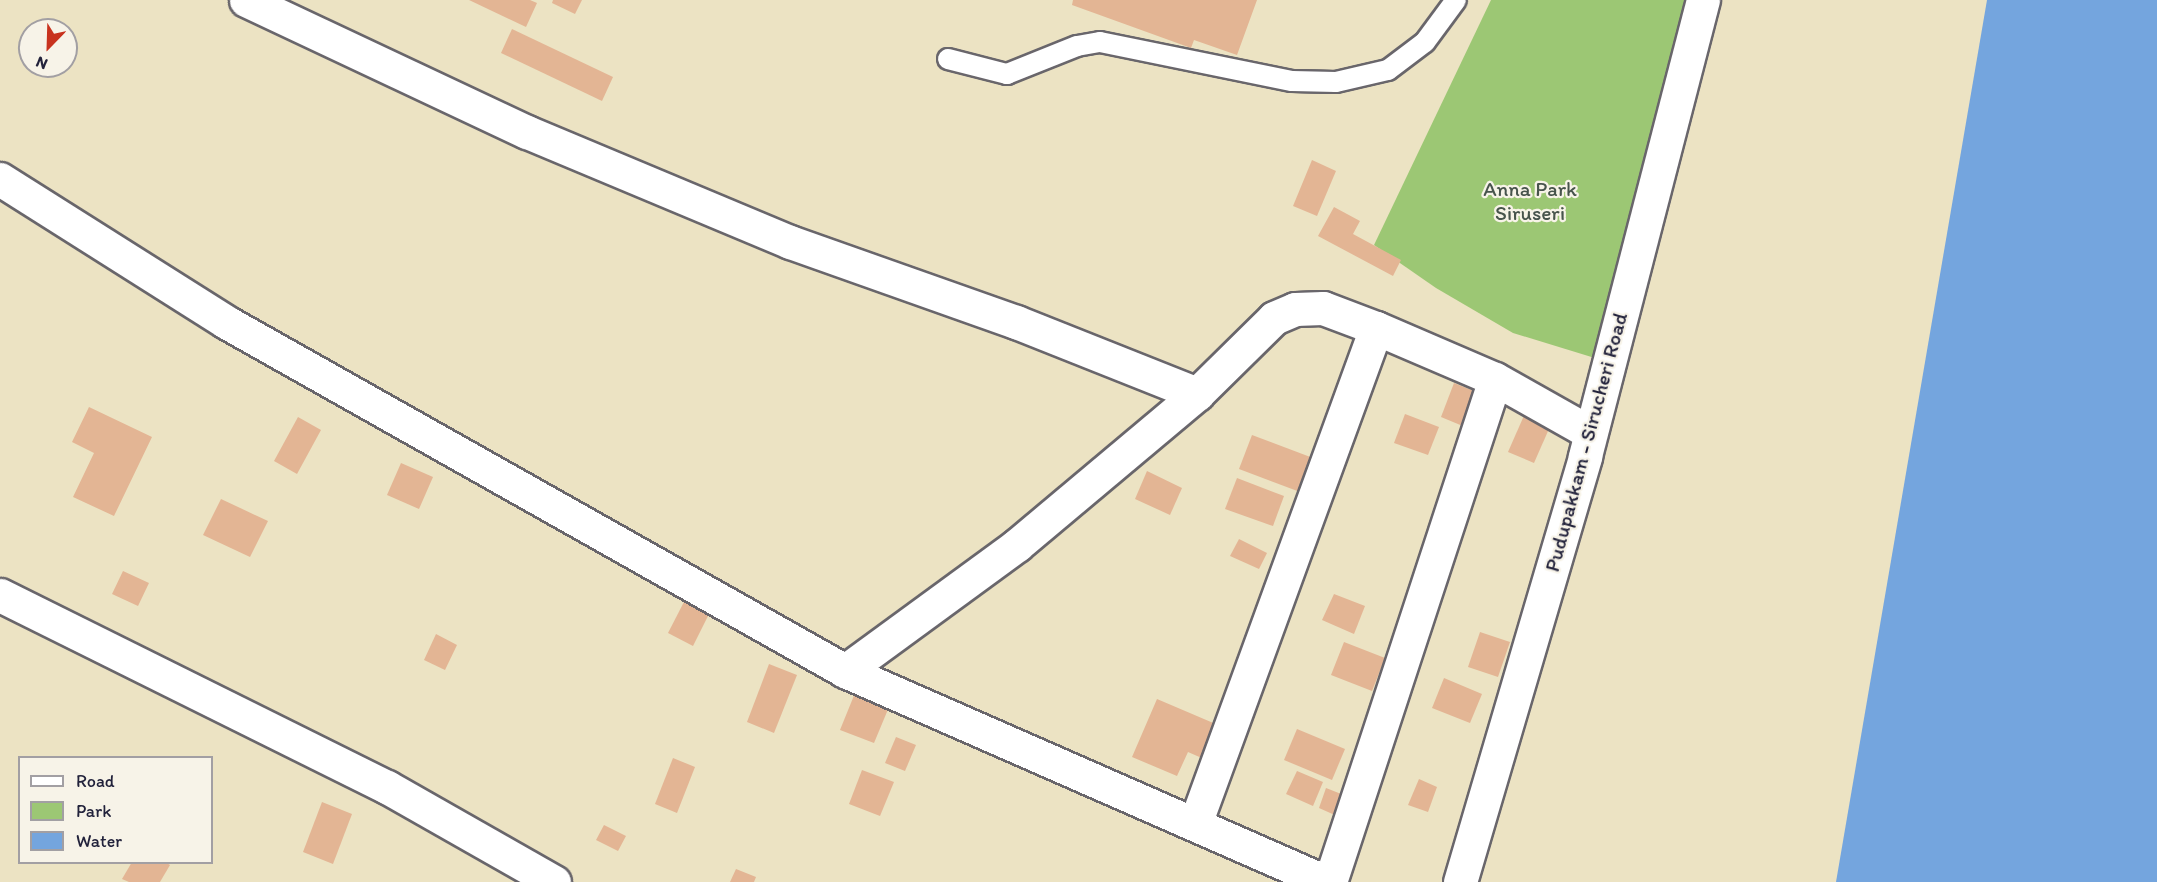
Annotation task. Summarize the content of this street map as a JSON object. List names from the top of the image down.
{
  "streets": {
    "street": ["Pudupakkam - Sirucheri Road"]
  },
  "parks": ["Anna Park Siruseri"],
  "legend": ["Road", "Park", "Water"],
  "north": "bottom left"
}
